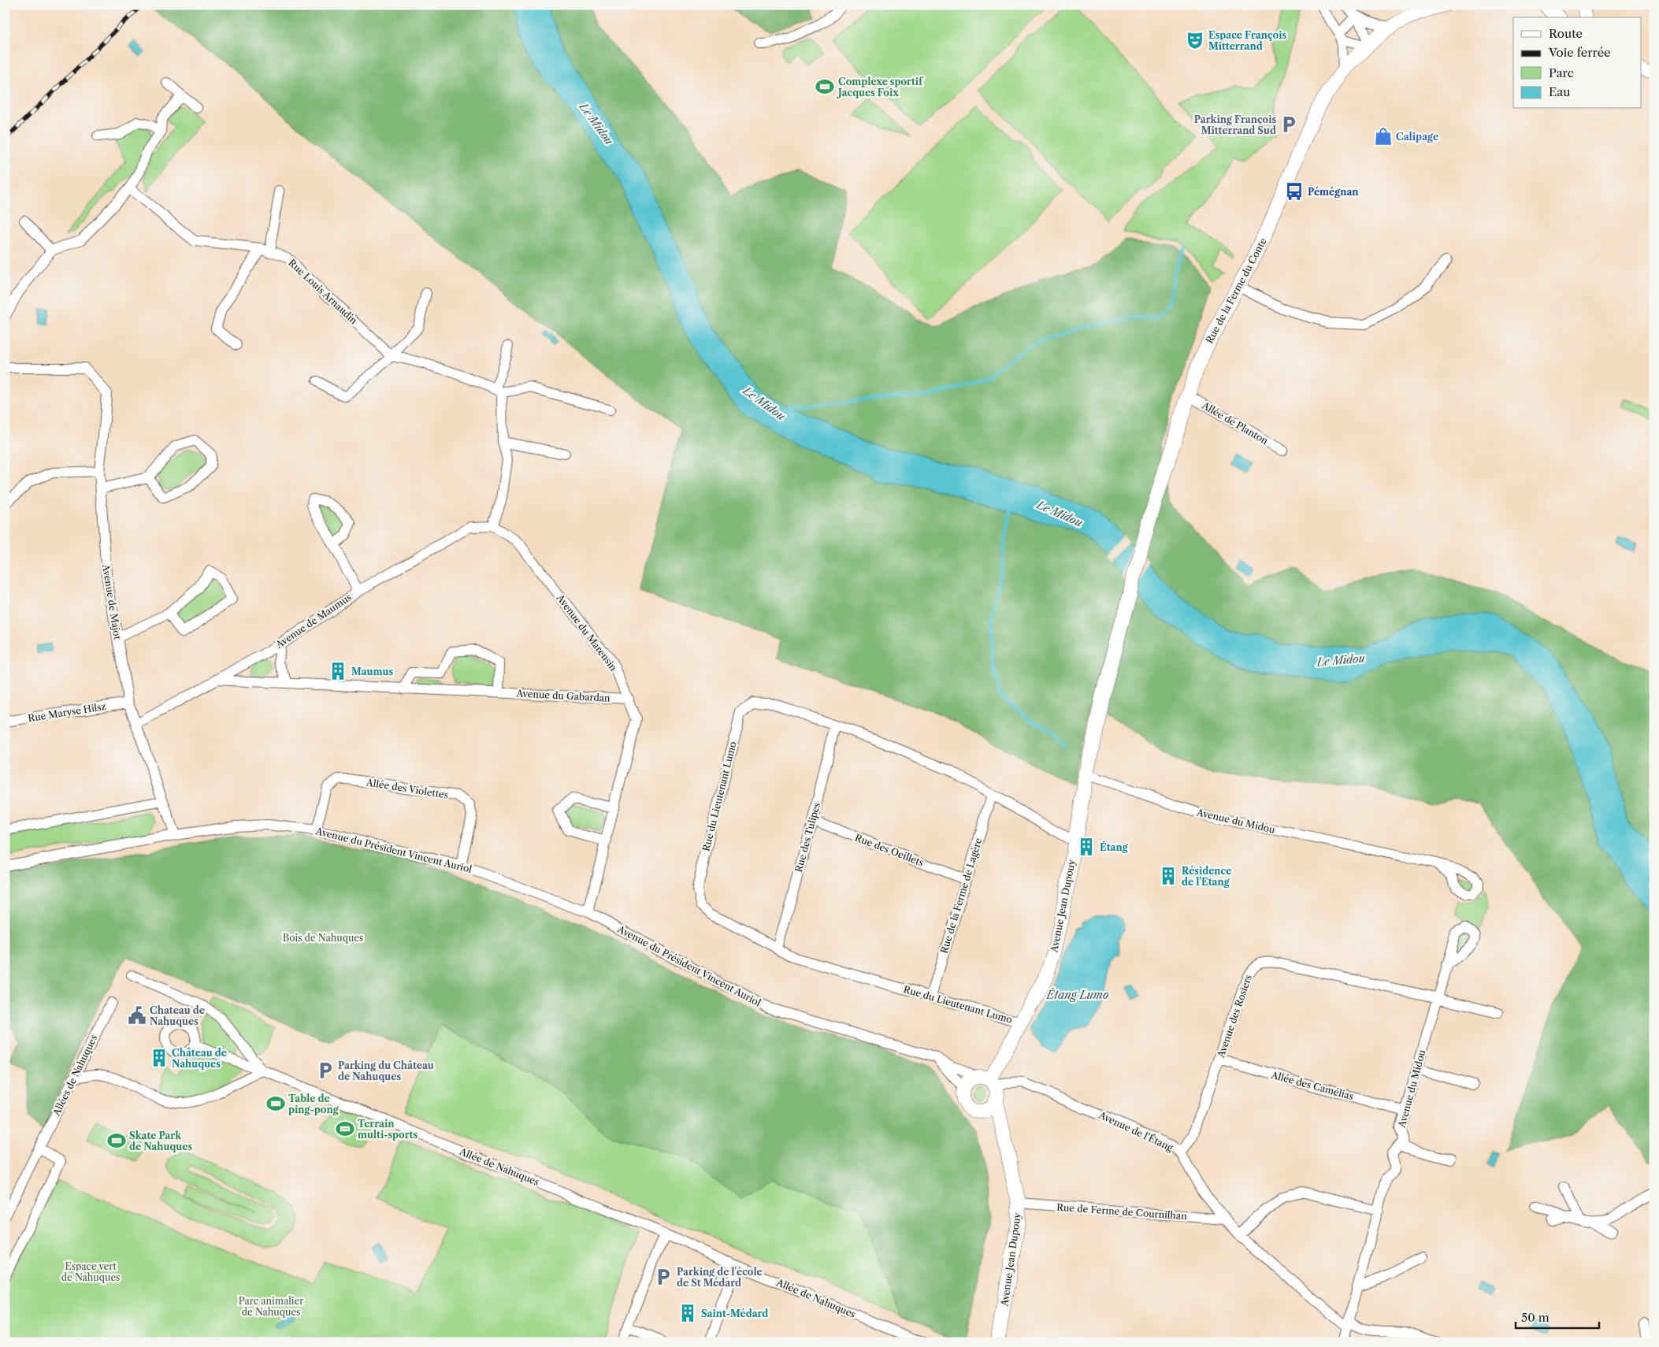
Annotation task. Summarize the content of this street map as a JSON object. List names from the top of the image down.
{
  "streets": {
    "street": [
      "Rue de la Ferme du Conte",
      "Rue Louis Arnaudin",
      "Allée de Planton",
      "Avenue de Majot",
      "Avenue de Maumus",
      "Avenue du Marensin",
      "Avenue du Gabardan",
      "Rue Maryse Hilsz",
      "Allée des Violettes",
      "Rue du Lieutenant Lumo",
      "Avenue du Midou",
      "Rue des Tulipes",
      "Avenue du Président Vincent Auriol",
      "Rue des Oeillets",
      "Rue de la Ferme de Lagère",
      "Avenue Jean Dupouy",
      "Avenue des Rosiers",
      "Allées de Nahuques",
      "Allée des Camélias",
      "Avenue de l'Étang",
      "Allée de Nahuques",
      "Rue de Ferme de Cournilhan"
    ]
  },
  "crossings": [
    ["Rue de la Ferme du Conte", "Allée de Planton"],
    ["Rue de la Ferme du Conte", "Avenue Jean Dupouy"],
    ["Avenue de Majot", "Avenue de Maumus"],
    ["Avenue de Majot", "Rue Maryse Hilsz"],
    ["Avenue de Majot", "Avenue du Président Vincent Auriol"],
    ["Avenue de Maumus", "Avenue du Marensin"],
    ["Avenue de Maumus", "Avenue du Gabardan"],
    ["Avenue du Marensin", "Avenue du Gabardan"],
    ["Avenue du Marensin", "Avenue du Président Vincent Auriol"],
    ["Allée des Violettes", "Avenue du Président Vincent Auriol"],
    ["Rue du Lieutenant Lumo", "Rue des Tulipes"],
    ["Rue du Lieutenant Lumo", "Rue de la Ferme de Lagère"],
    ["Rue du Lieutenant Lumo", "Avenue Jean Dupouy"],
    ["Avenue du Midou", "Avenue Jean Dupouy"],
    ["Avenue du Midou", "Avenue des Rosiers"],
    ["Avenue du Midou", "Allée des Camélias"],
    ["Avenue du Midou", "Avenue de l'Étang"],
    ["Rue des Tulipes", "Rue des Oeillets"],
    ["Avenue du Président Vincent Auriol", "Avenue Jean Dupouy"],
    ["Avenue du Président Vincent Auriol", "Avenue de l'Étang"],
    ["Rue des Oeillets", "Rue de la Ferme de Lagère"],
    ["Avenue Jean Dupouy", "Avenue de l'Étang"],
    ["Avenue Jean Dupouy", "Rue de Ferme de Cournilhan"],
    ["Avenue des Rosiers", "Allée des Camélias"],
    ["Avenue des Rosiers", "Avenue de l'Étang"],
    ["Avenue de l'Étang", "Rue de Ferme de Cournilhan"]
  ],
  "water": ["Le Midou", "Étang Lumo"],
  "parks": ["Bois de Nahuques", "Espace vert de Nahuques", "Parc animalier de Nahuques"],
  "places": {
    "theatre": ["Espace François Mitterrand"],
    "sports": [
      "Complexe sportif Jacques Foix",
      "Table de ping-pong",
      "Terrain multi-sports",
      "Skate Park de Nahuques"
    ],
    "parking": ["Parking François Mitterrand Sud", "Parking du Château de Nahuques", "Parking de l'école de St Médard"],
    "shop": ["Calipage"],
    "bus stop": ["Pémégnan"],
    "building": [
      "Maumus",
      "Étang",
      "Résidence de l'Etang",
      "Château de Nahuques",
      "Saint-Médard"
    ],
    "public building": ["Chateau de Nahuques"]
  },
  "legend": [
    "Route",
    "Voie ferrée",
    "Parc",
    "Eau"
  ],
  "scale_bar": "50 m"
}
